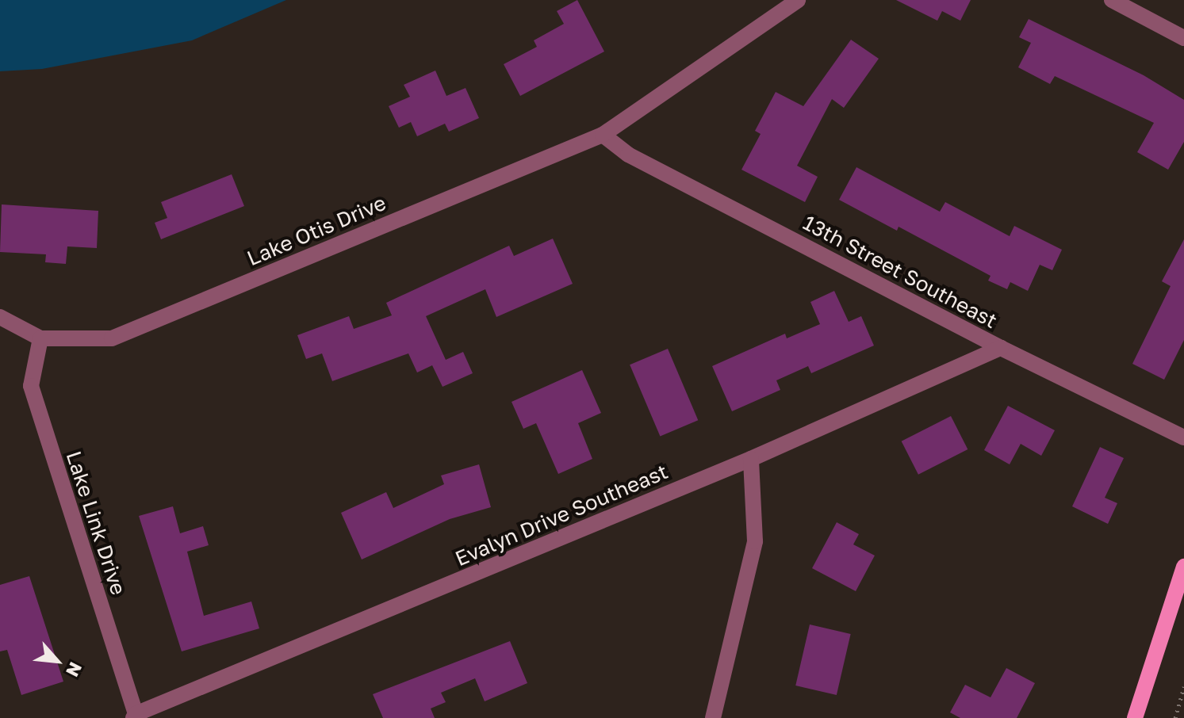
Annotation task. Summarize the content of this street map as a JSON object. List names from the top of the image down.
{
  "streets": {
    "street": [
      "Lake Otis Drive",
      "13th Street Southeast",
      "Evalyn Drive Southeast",
      "Lake Link Drive"
    ]
  },
  "crossings": [
    ["Lake Otis Drive", "13th Street Southeast"],
    ["Lake Otis Drive", "Lake Link Drive"],
    ["13th Street Southeast", "Evalyn Drive Southeast"],
    ["Evalyn Drive Southeast", "Lake Link Drive"]
  ],
  "north": "bottom right"
}
